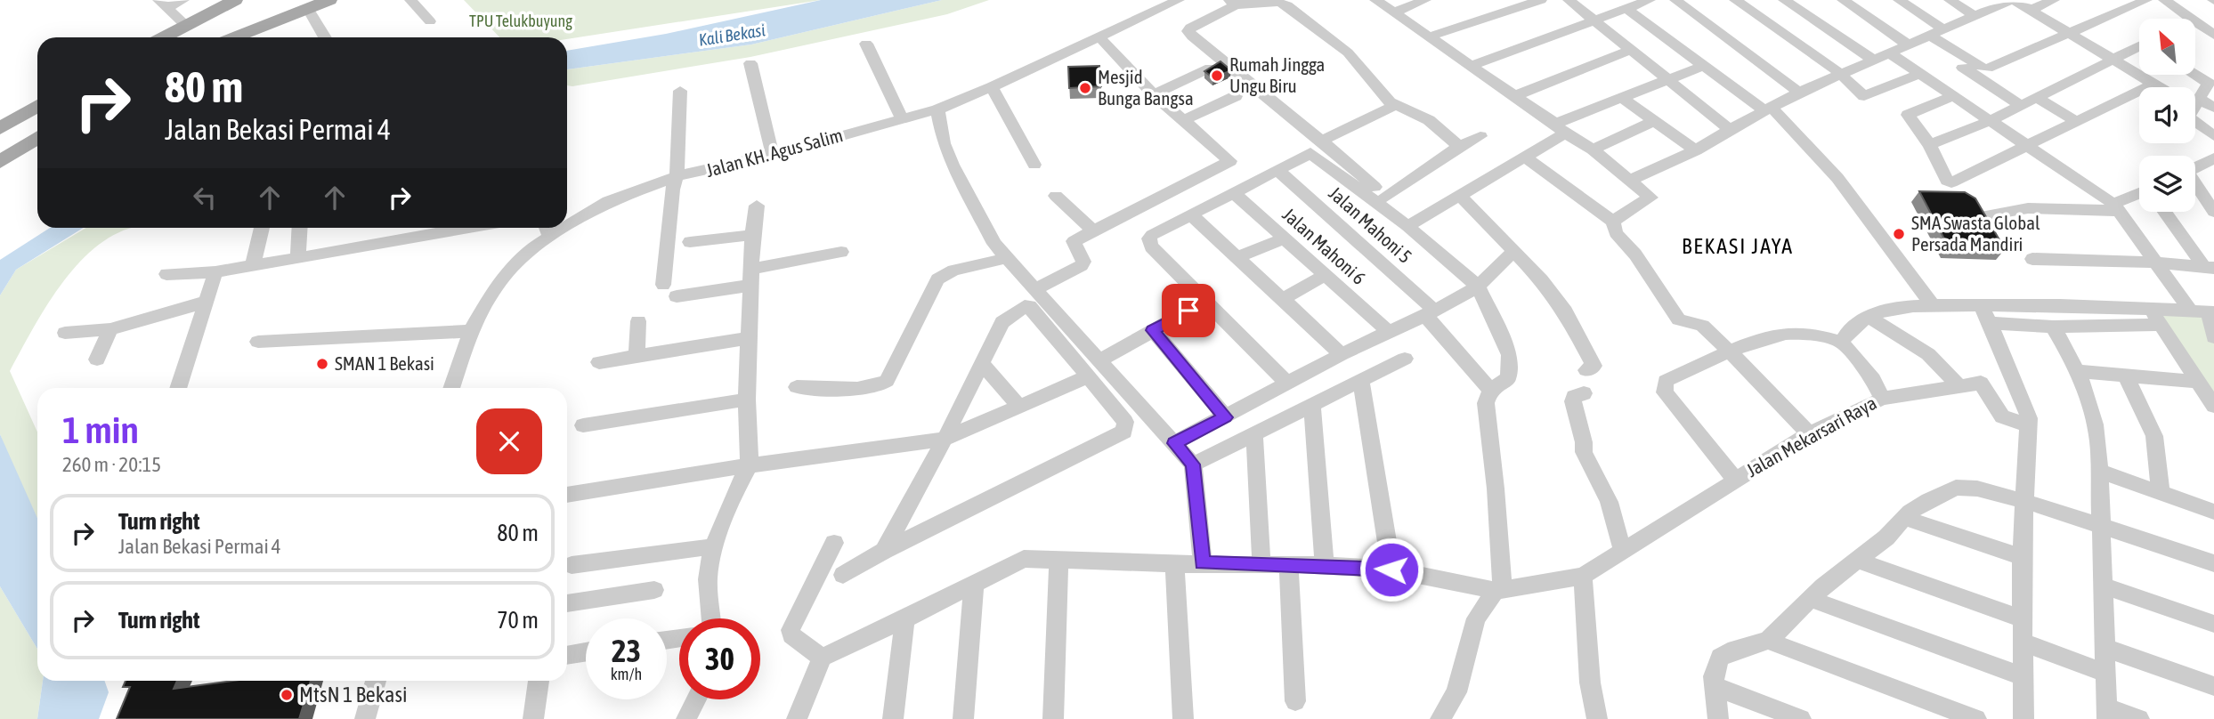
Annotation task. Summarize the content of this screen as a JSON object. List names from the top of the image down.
{
  "streets": {
    "street": [
      "Jalan KH. Agus Salim",
      "Jalan Mahoni 5",
      "Jalan Mahoni 6",
      "Jalan Mekarsari Raya"
    ]
  },
  "districts": ["BEKASI JAYA"],
  "water": ["Kali Bekasi"],
  "parks": ["TPU Telukbuyung"],
  "places": [
    "Rumah Jingga Ungu Biru",
    "Mesjid Bunga Bangsa",
    "SMA Swasta Global Persada Mandiri",
    "SMAN 1 Bekasi",
    "MtsN 1 Bekasi"
  ],
  "north": "top left",
  "page": {
    "turn": ["80 m", "Jalan Bekasi Permai 4"],
    "heading": ["1 min", "260 m · 20:15"],
    "list": [
      {
        "name": "Turn right",
        "note": "Jalan Bekasi Permai 4",
        "value": "80 m"
      },
      {
        "name": "Turn right",
        "value": "70 m"
      }
    ],
    "speed": "23 km/h",
    "limit": "30"
  }
}
